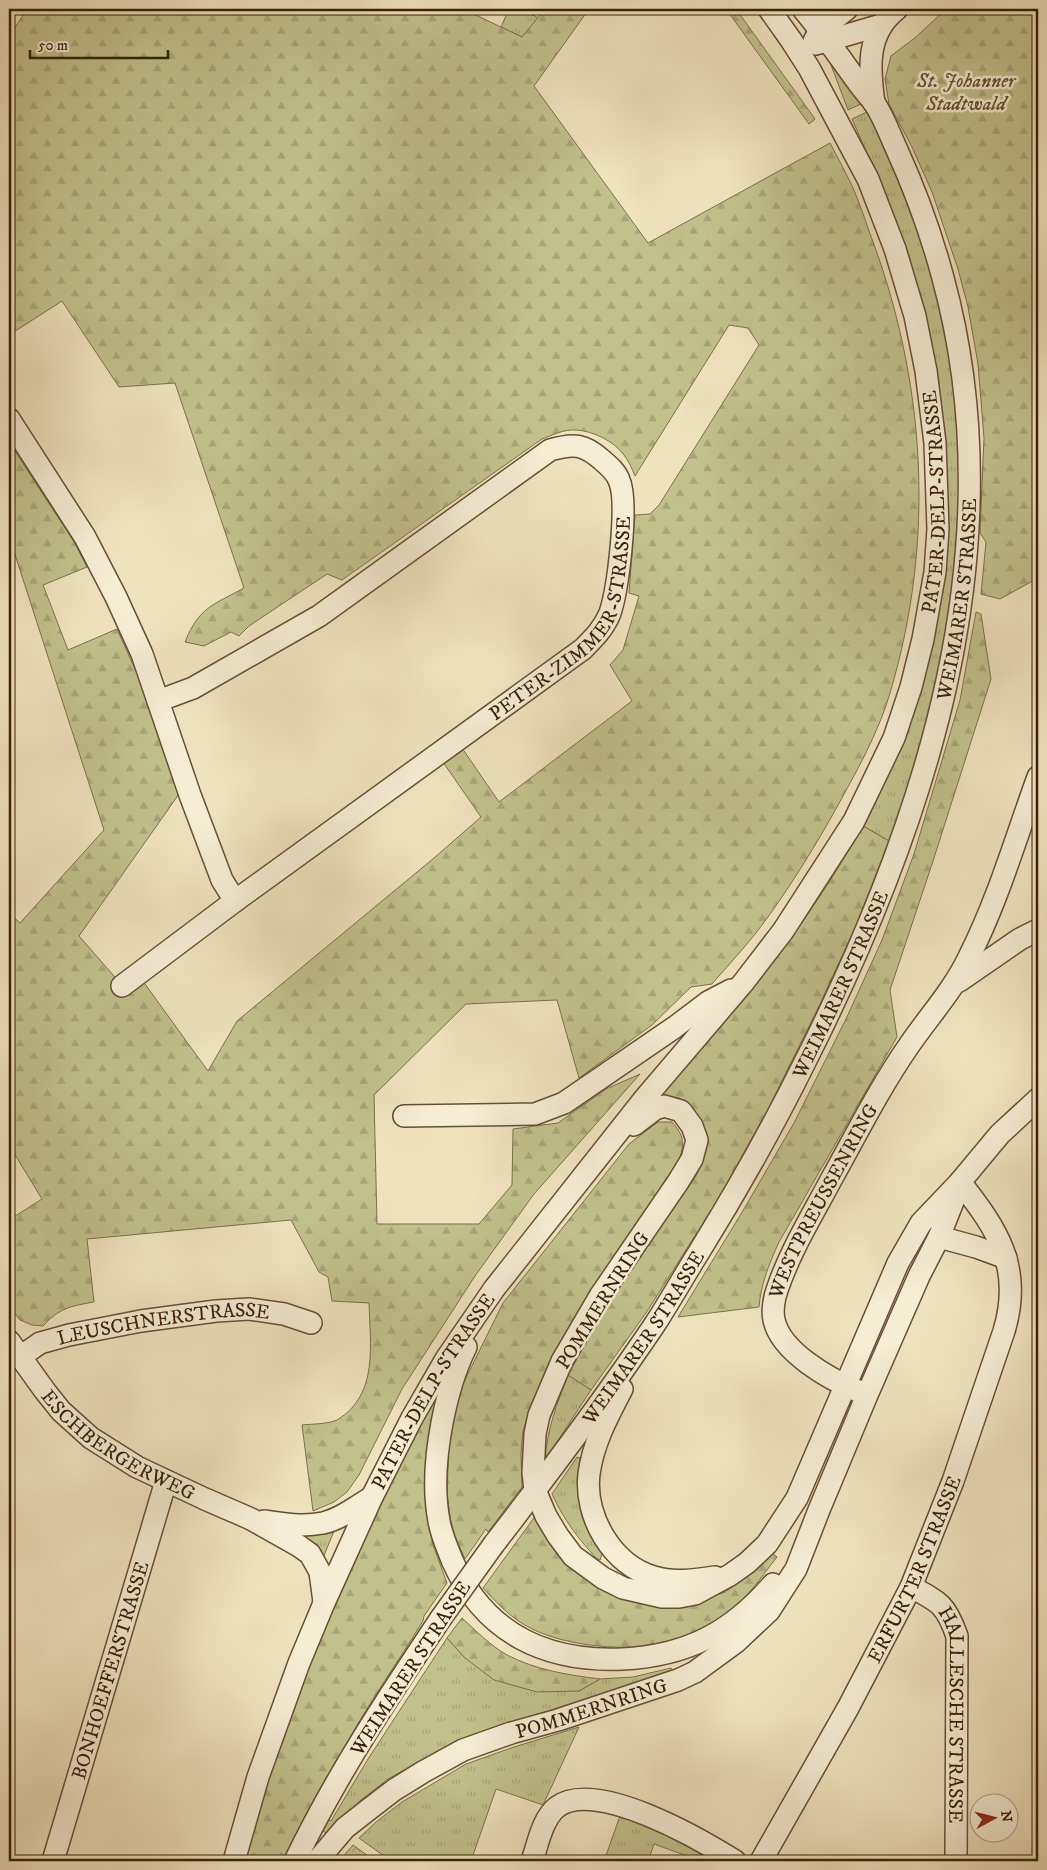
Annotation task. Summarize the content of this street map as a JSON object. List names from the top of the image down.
{
  "streets": {
    "street": [
      "PATER-DELP-STRASSE",
      "WEIMARER STRASSE",
      "PETER-ZIMMER-STRASSE",
      "WESTPREUSSENRING",
      "POMMERNRING",
      "LEUSCHNERSTRASSE",
      "ESCHBERGERWEG",
      "ERFURTER STRASSE",
      "BONHOEFFERSTRASSE",
      "HALLESCHE STRASSE"
    ]
  },
  "crossings": [
    ["PATER-DELP-STRASSE", "POMMERNRING"],
    ["PATER-DELP-STRASSE", "ESCHBERGERWEG"],
    ["WEIMARER STRASSE", "POMMERNRING"],
    ["WESTPREUSSENRING", "POMMERNRING"],
    ["POMMERNRING", "ERFURTER STRASSE"],
    ["LEUSCHNERSTRASSE", "ESCHBERGERWEG"],
    ["ESCHBERGERWEG", "BONHOEFFERSTRASSE"],
    ["ERFURTER STRASSE", "HALLESCHE STRASSE"]
  ],
  "parks": ["St. Johanner Stadtwald"],
  "scale_bar": "50 m",
  "north": "right"
}
